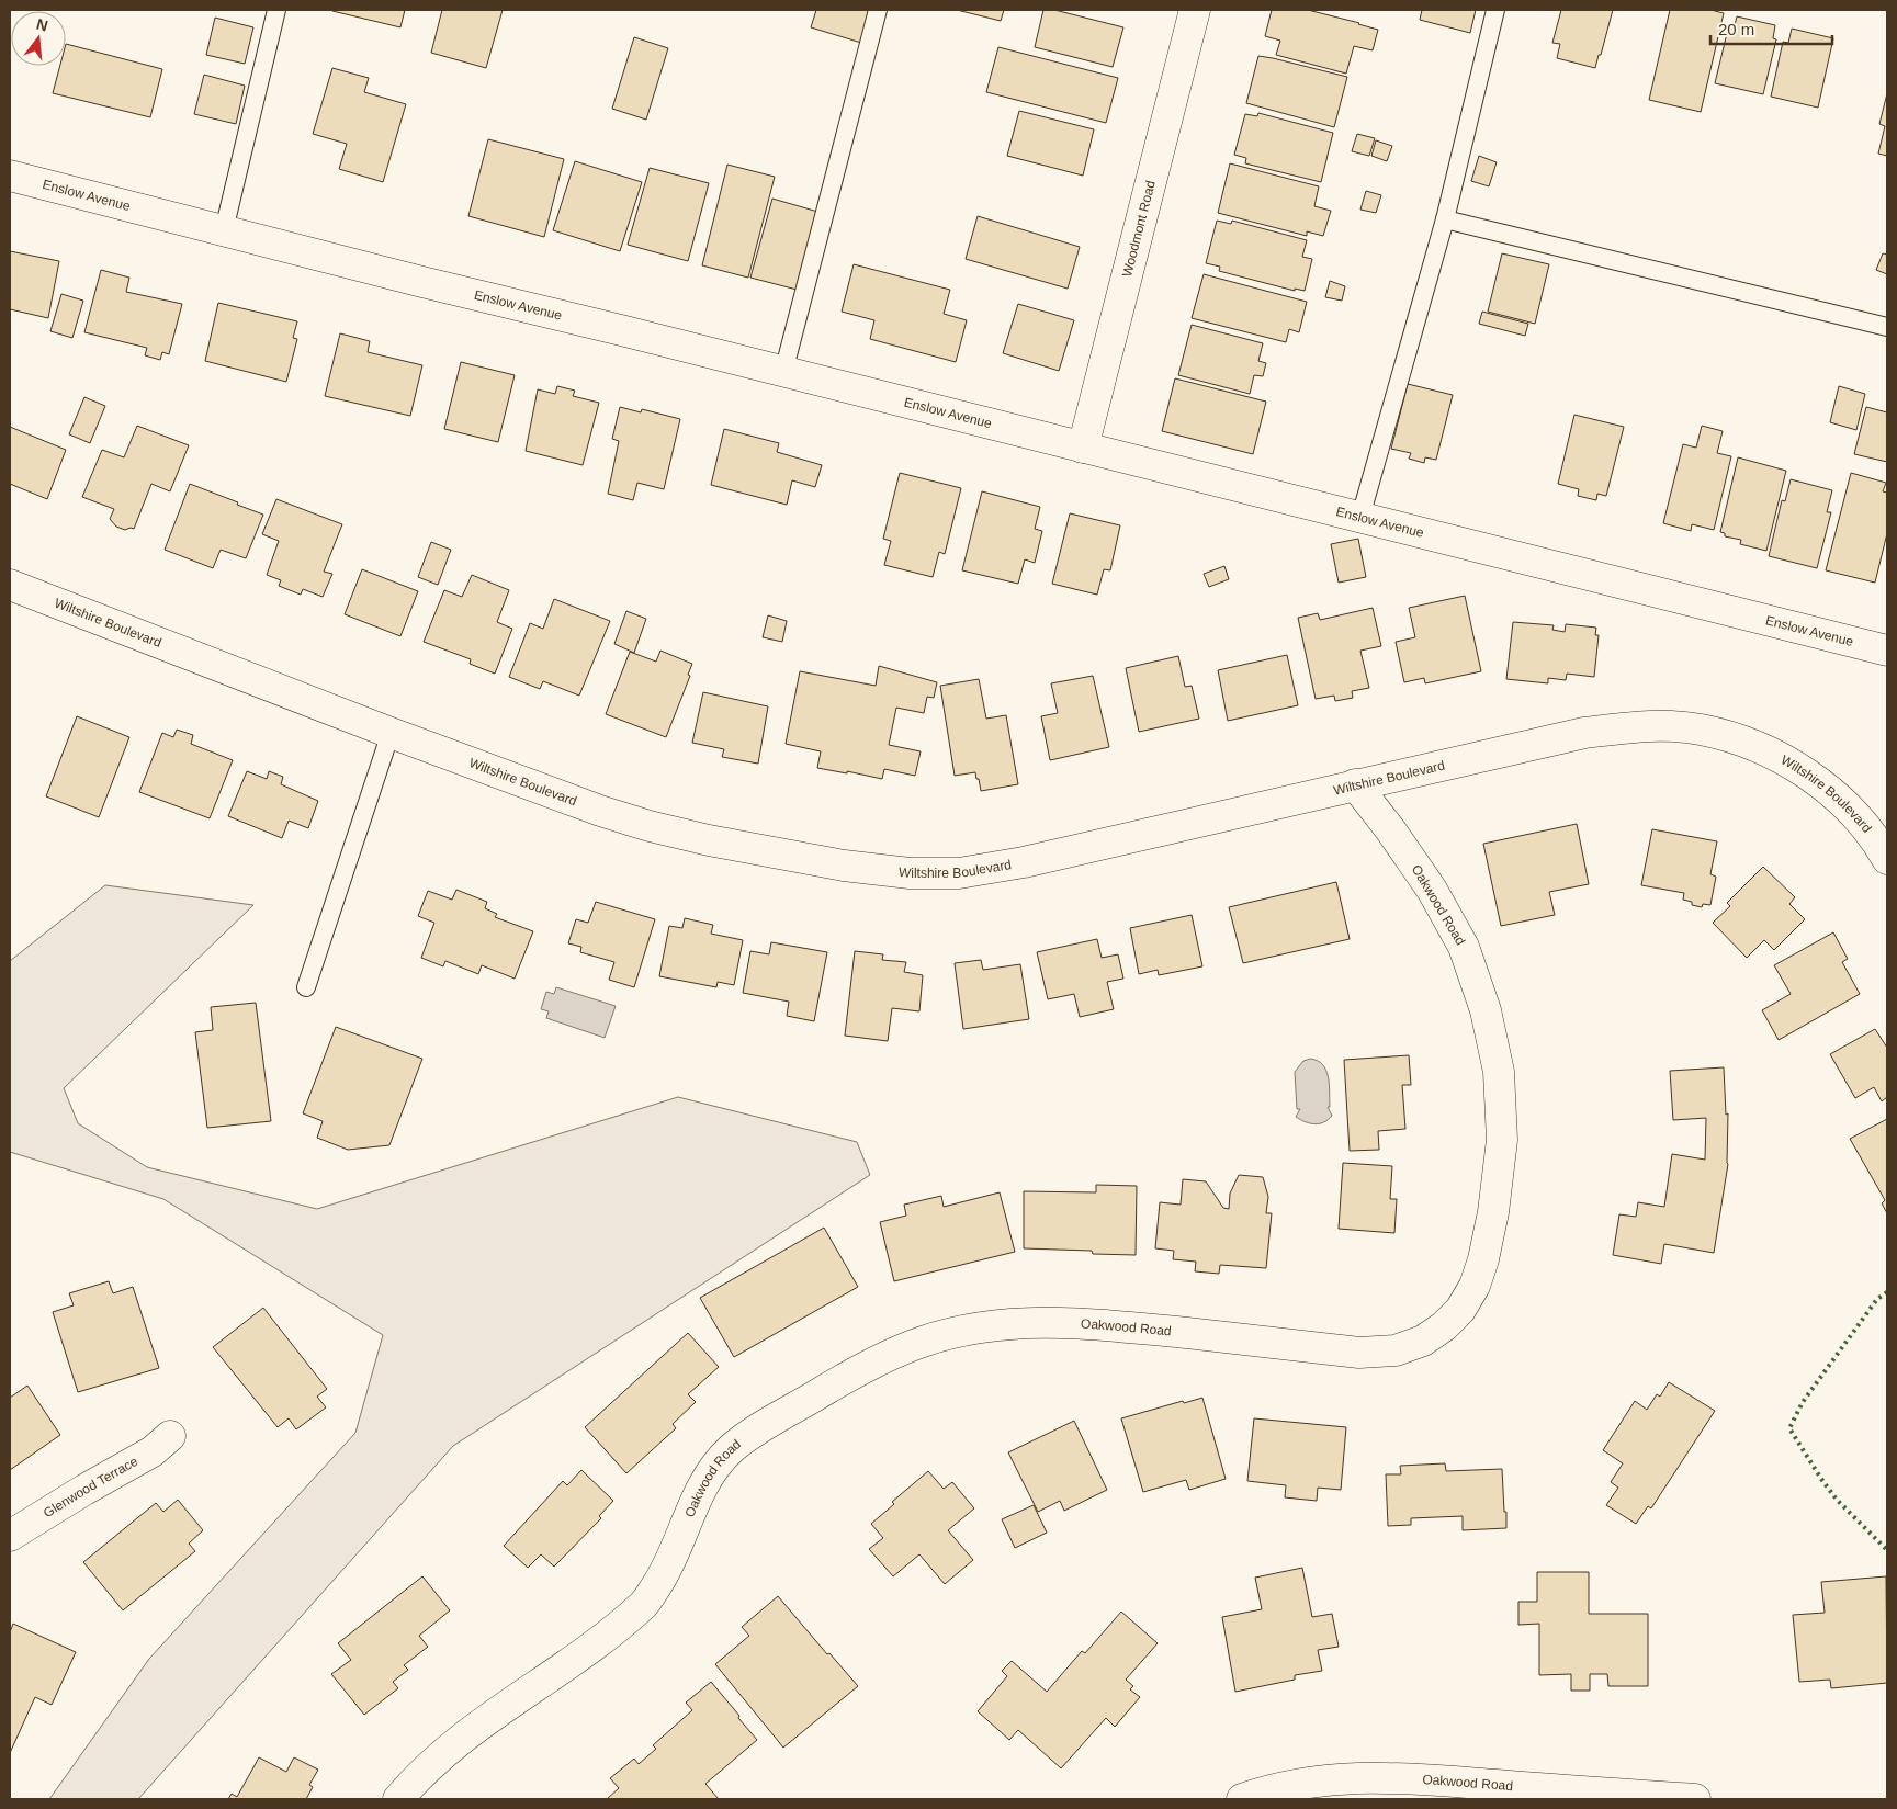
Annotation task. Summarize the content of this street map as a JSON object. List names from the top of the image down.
{
  "streets": {
    "street": [
      "Enslow Avenue",
      "Woodmont Road",
      "Wiltshire Boulevard",
      "Oakwood Road",
      "Glenwood Terrace"
    ]
  },
  "crossings": [
    ["Enslow Avenue", "Woodmont Road"],
    ["Wiltshire Boulevard", "Oakwood Road"]
  ],
  "scale_bar": "20 m",
  "north": "top"
}
